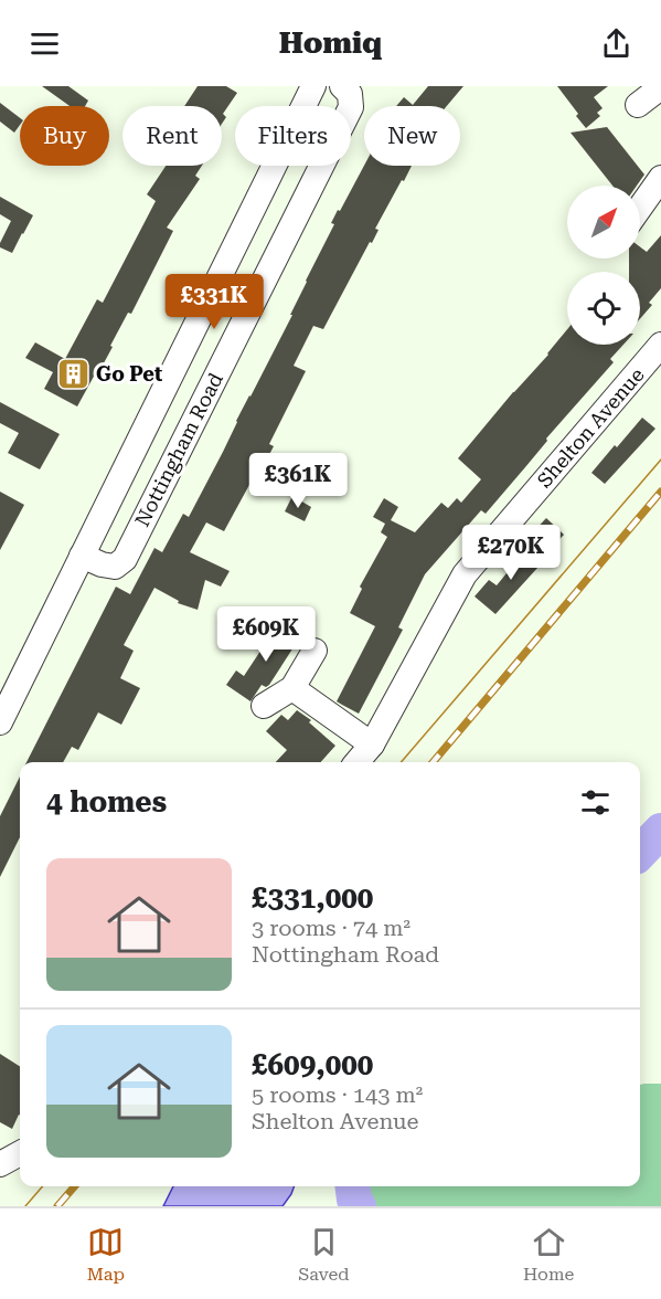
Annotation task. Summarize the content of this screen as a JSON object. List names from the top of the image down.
{
  "streets": {
    "street": ["Shelton Avenue", "Nottingham Road"]
  },
  "places": {
    "building": ["Go Pet"]
  },
  "north": "top right",
  "page": {
    "header": "Homiq",
    "chip": [
      "Buy",
      "Rent",
      "Filters",
      "New"
    ],
    "price": [
      "£331K",
      "£361K",
      "£270K",
      "£609K"
    ],
    "heading": "4 homes",
    "list": [
      {
        "name": "£331,000",
        "note": "3 rooms · 74 m² · Nottingham Road"
      },
      {
        "name": "£609,000",
        "note": "5 rooms · 143 m² · Shelton Avenue"
      }
    ],
    "tabs": ["Map", "Saved", "Home"]
  }
}
